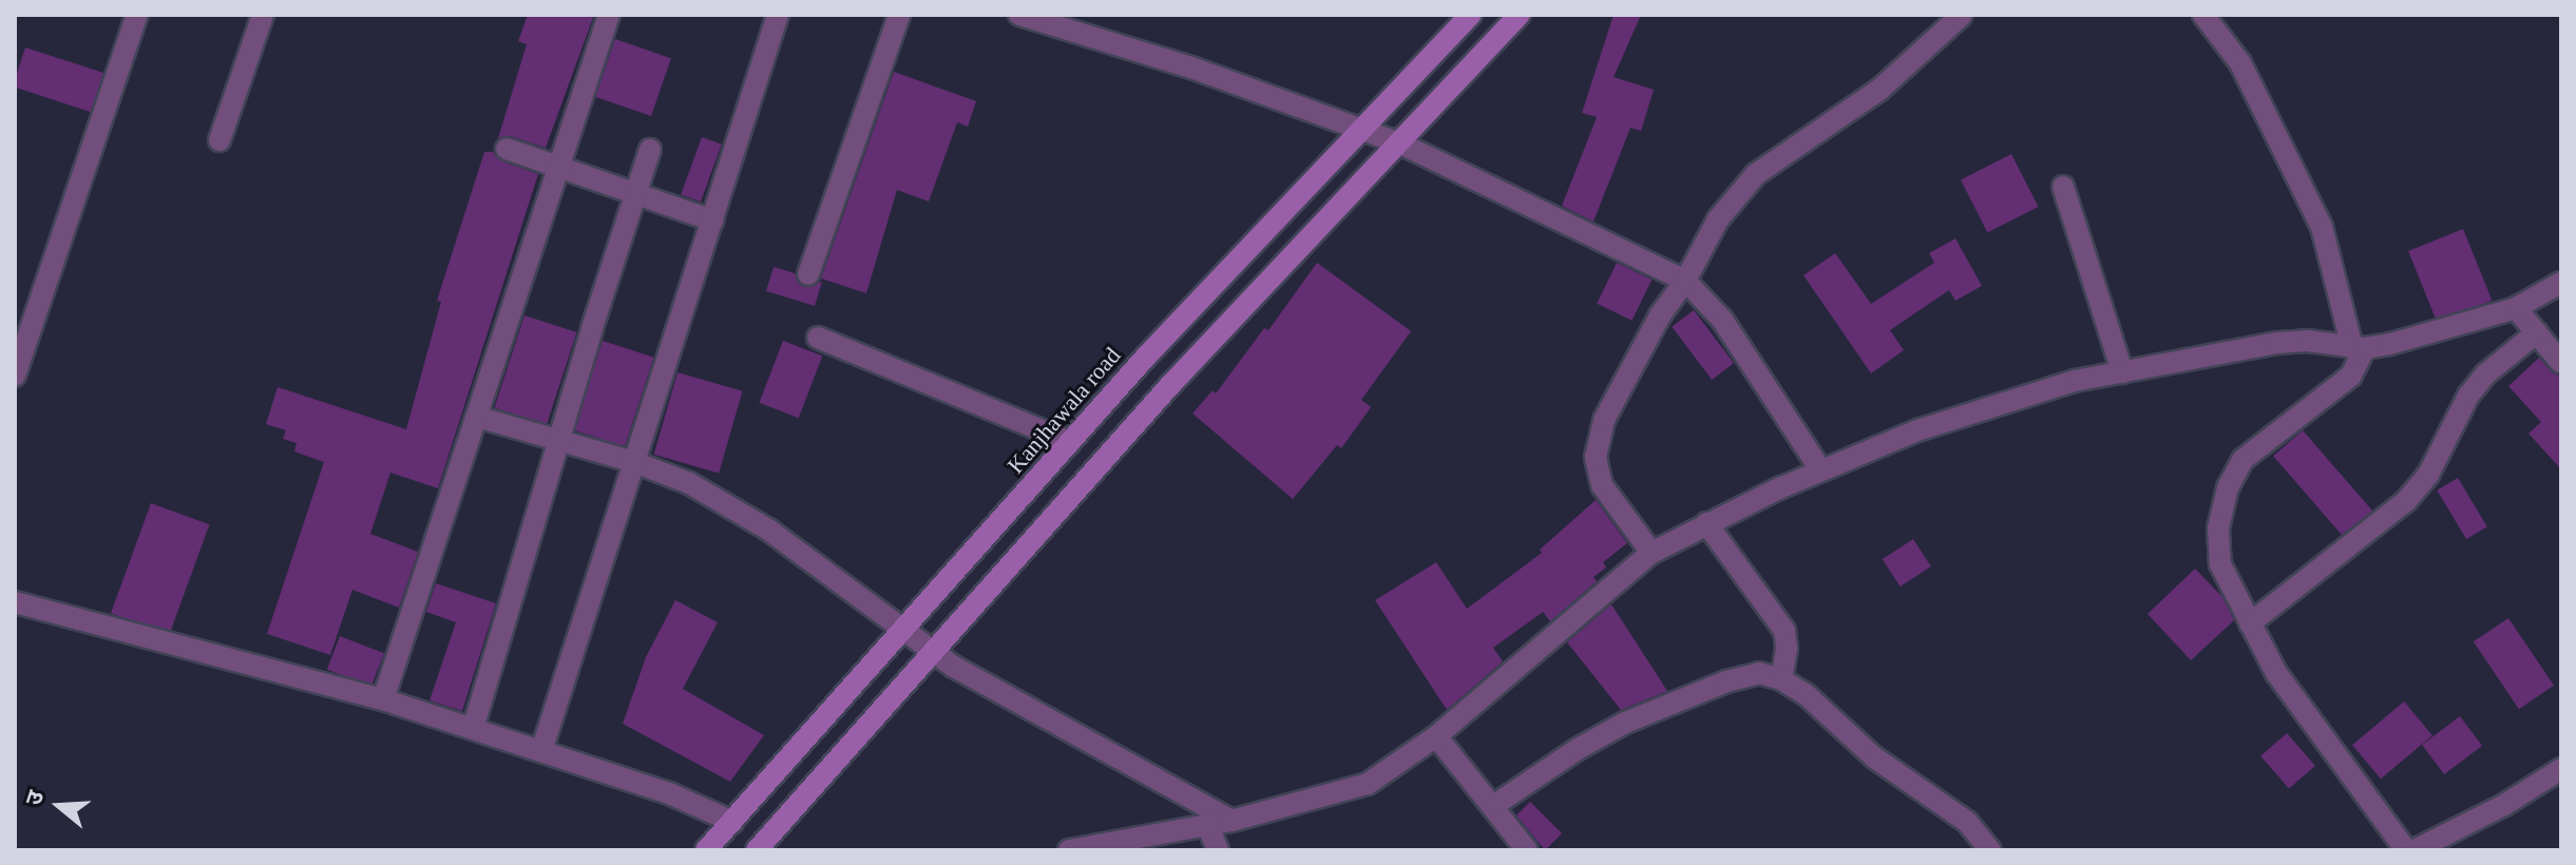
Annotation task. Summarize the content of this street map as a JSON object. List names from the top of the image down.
{
  "streets": {
    "main road": ["Kanjhawala road"]
  },
  "north": "left"
}
